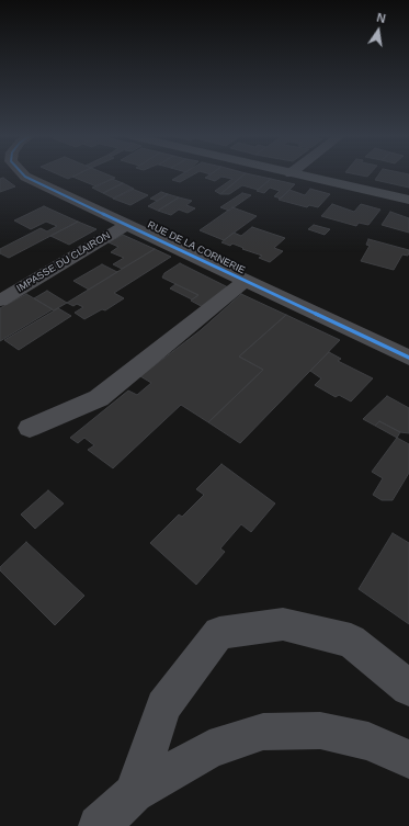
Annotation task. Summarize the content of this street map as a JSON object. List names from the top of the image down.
{
  "streets": {
    "street": ["RUE DE LA CORNERIE", "IMPASSE DU CLAIRON"]
  },
  "crossings": [
    ["RUE DE LA CORNERIE", "IMPASSE DU CLAIRON"]
  ],
  "north": "top"
}
